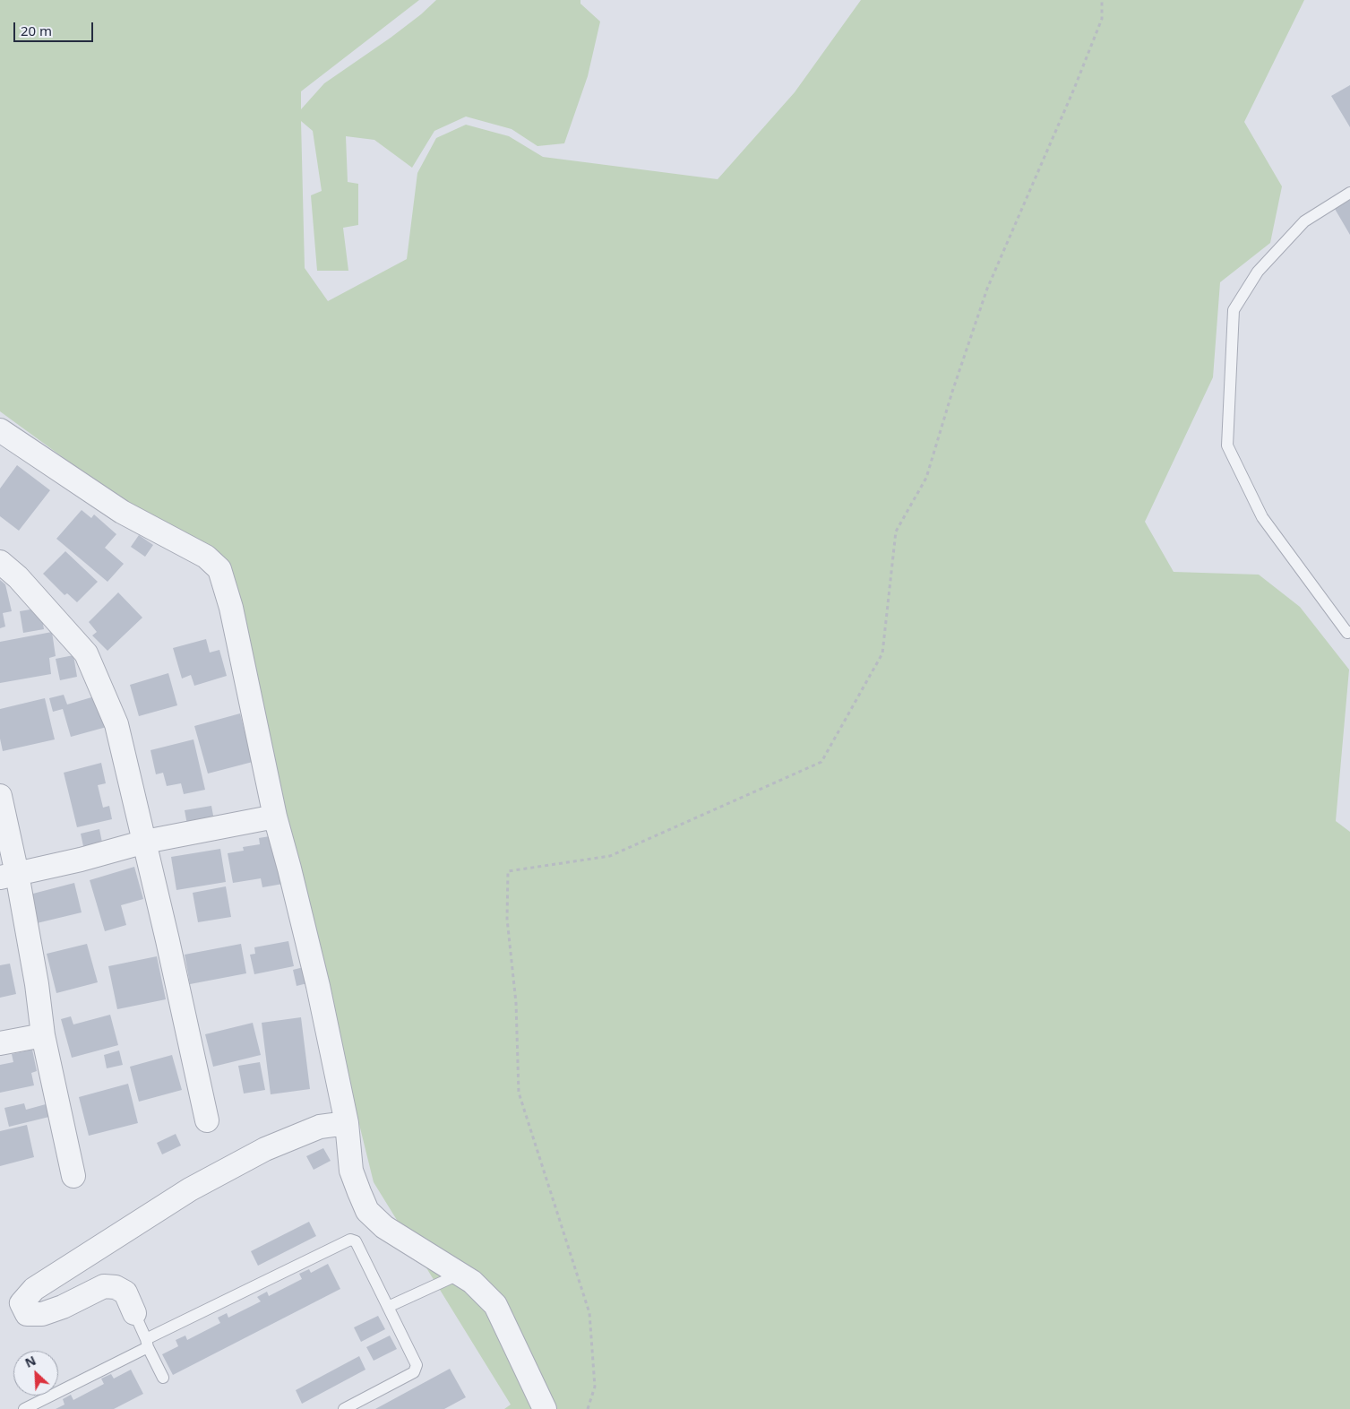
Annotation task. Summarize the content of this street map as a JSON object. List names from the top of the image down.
{
  "scale_bar": "20 m",
  "north": "top left"
}
